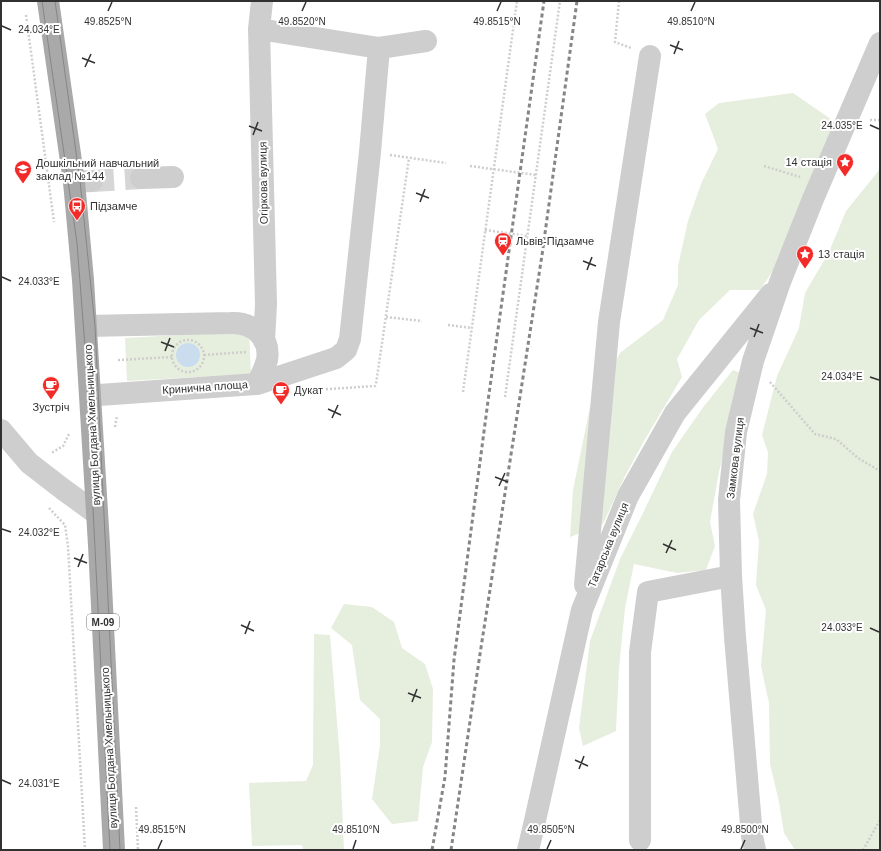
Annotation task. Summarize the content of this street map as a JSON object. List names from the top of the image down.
{
  "streets": {
    "main road": ["вулиця Богдана Хмельницького", "М-09"],
    "street": [
      "Огіркова вулиця",
      "Кринична площа",
      "Замкова вулиця",
      "Татарська вулиця"
    ]
  },
  "crossings": [
    ["Огіркова вулиця", "Кринична площа"],
    ["Кринична площа", "вулиця Богдана Хмельницького"],
    ["Замкова вулиця", "Татарська вулиця"]
  ],
  "places": {
    "place": ["14 стація", "13 стація"],
    "school or university": ["Дошкільний навчальний заклад №144"],
    "bus stop": ["Підзамче"],
    "station": ["Львів-Підзамче"],
    "cafe": ["Зустріч", "Дукат"]
  },
  "coordinates": [
    "49.8520°N",
    "49.8525°N",
    "49.8515°N",
    "49.8510°N",
    "24.034°E",
    "24.035°E",
    "24.033°E",
    "24.032°E",
    "24.031°E",
    "49.8505°N",
    "49.8500°N"
  ]
}
